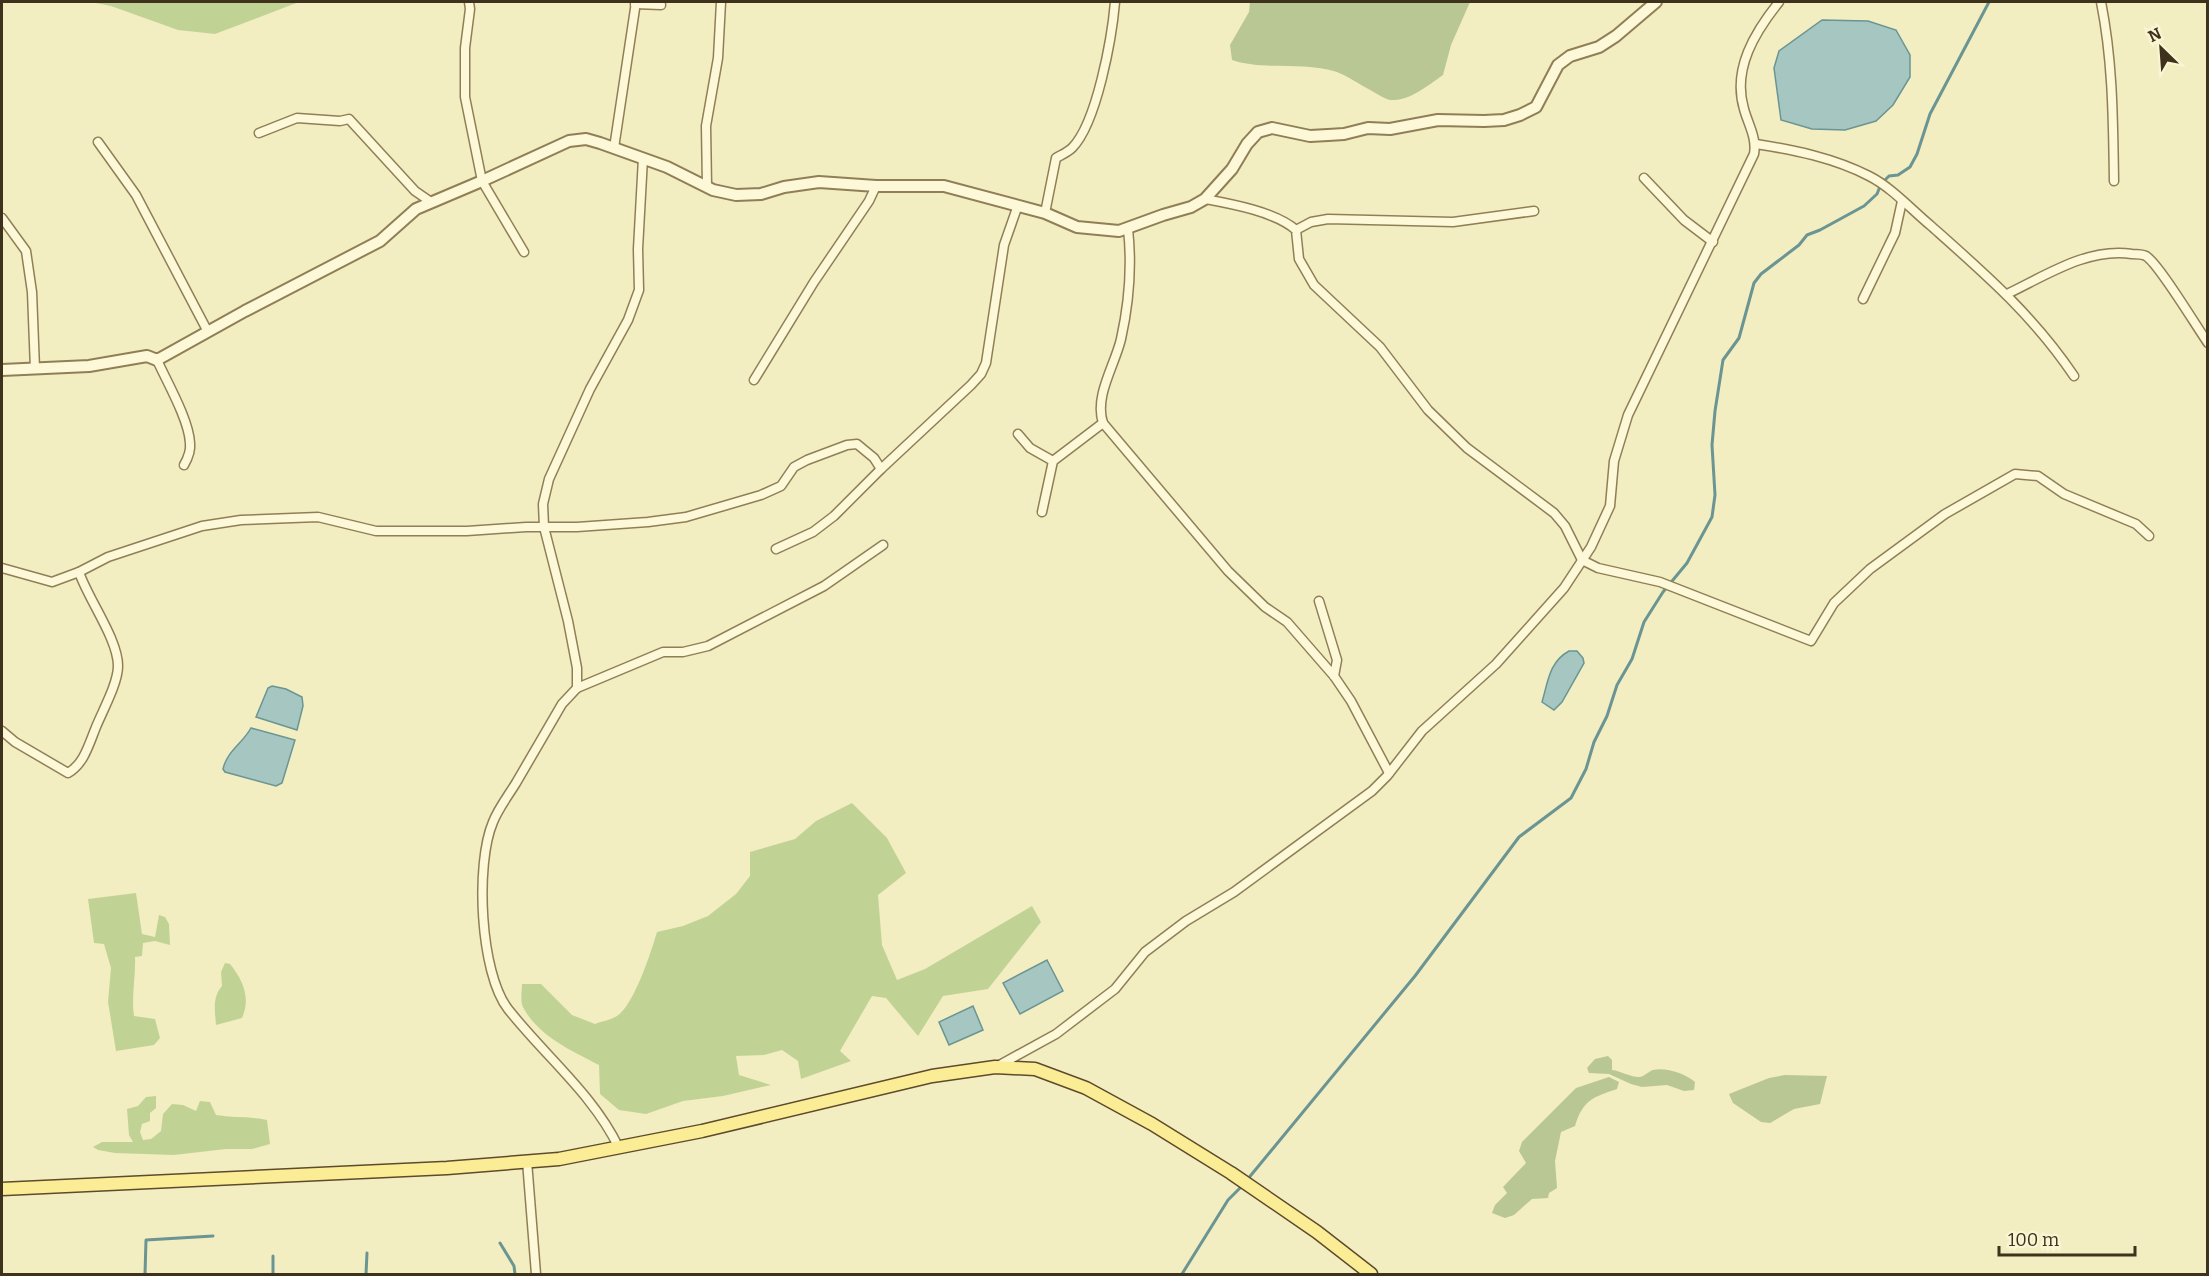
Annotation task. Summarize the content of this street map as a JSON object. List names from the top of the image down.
{
  "scale_bar": "100 m",
  "north": "top left"
}
